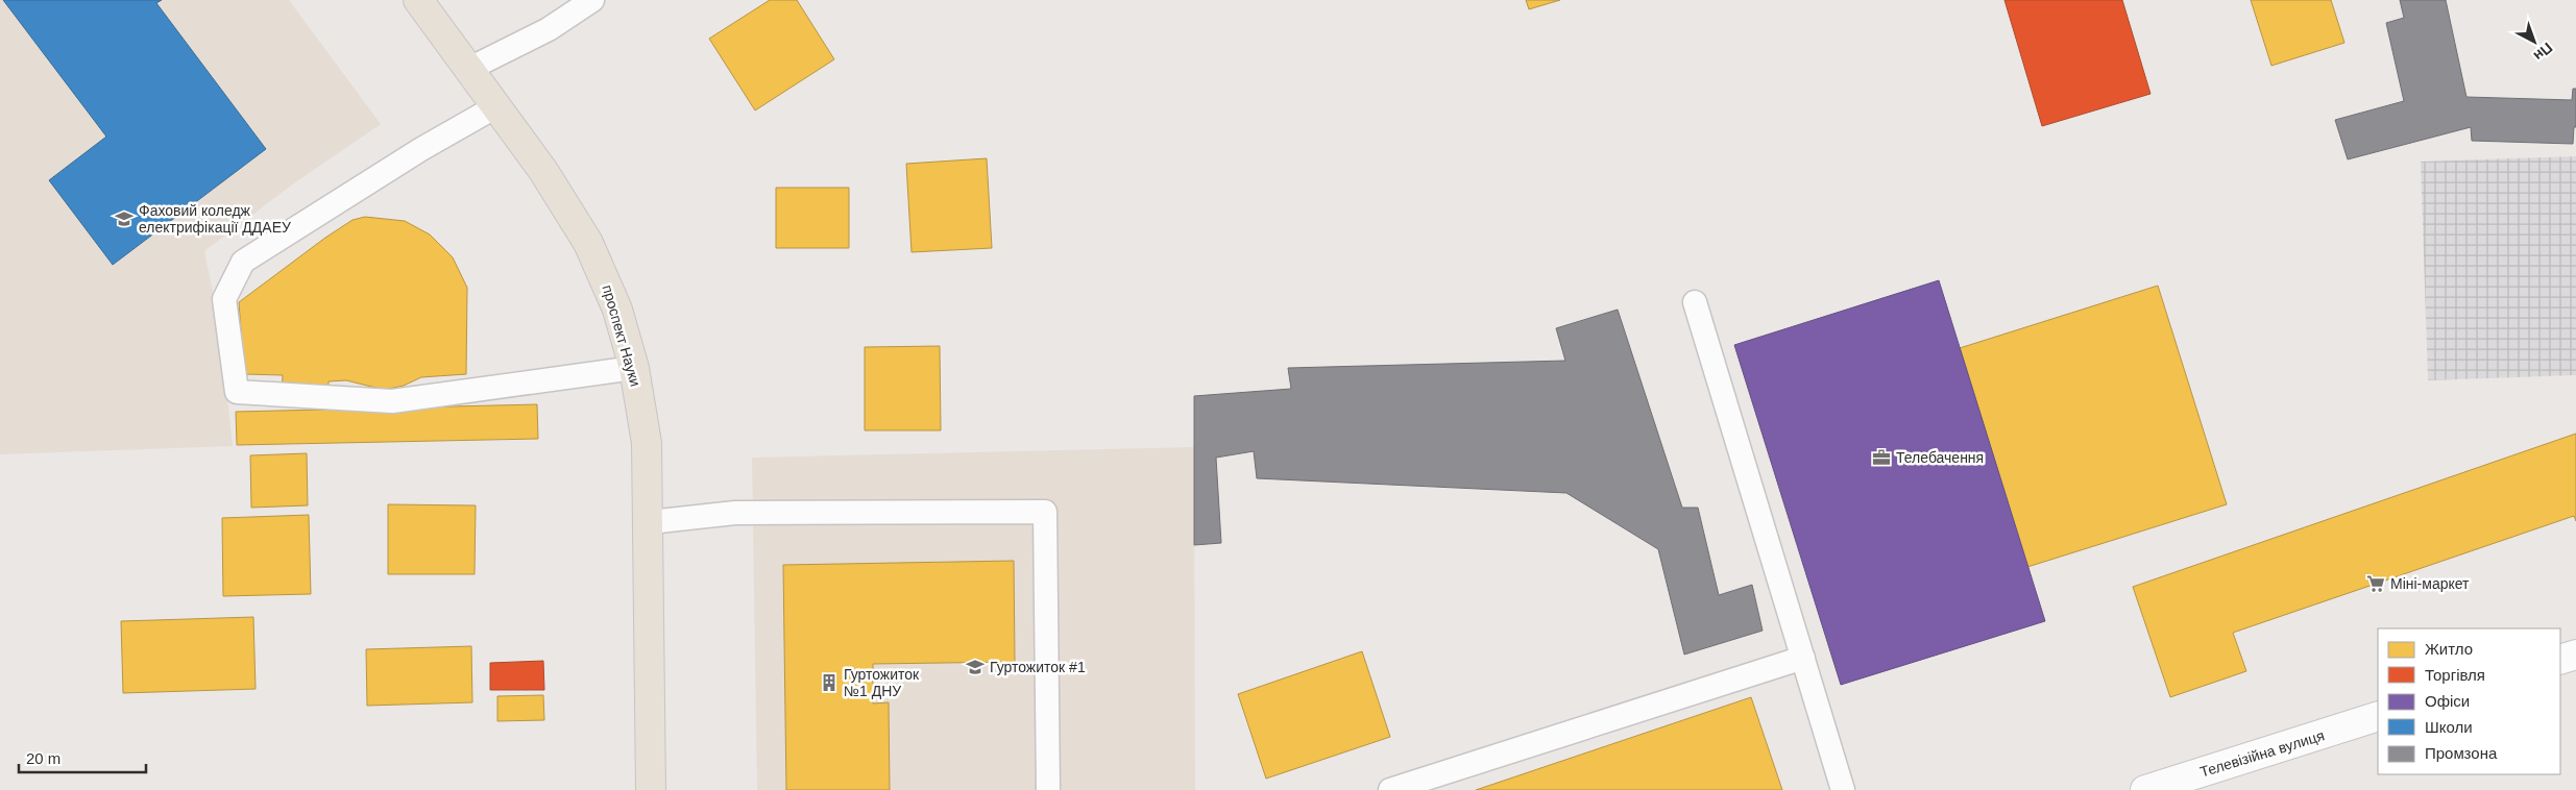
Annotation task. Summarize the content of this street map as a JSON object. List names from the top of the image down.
{
  "streets": {
    "main road": ["проспект Науки"],
    "street": ["Телевізійна вулиця"]
  },
  "places": {
    "school or university": ["Фаховий коледж електрифікації ДДАЕУ", "Гуртожиток #1"],
    "office": ["Телебачення"],
    "supermarket": ["Міні-маркет"],
    "building": ["Гуртожиток №1 ДНУ"]
  },
  "legend": [
    "Житло",
    "Торгівля",
    "Офіси",
    "Школи",
    "Промзона"
  ],
  "scale_bar": "20 m",
  "north": "bottom right"
}
